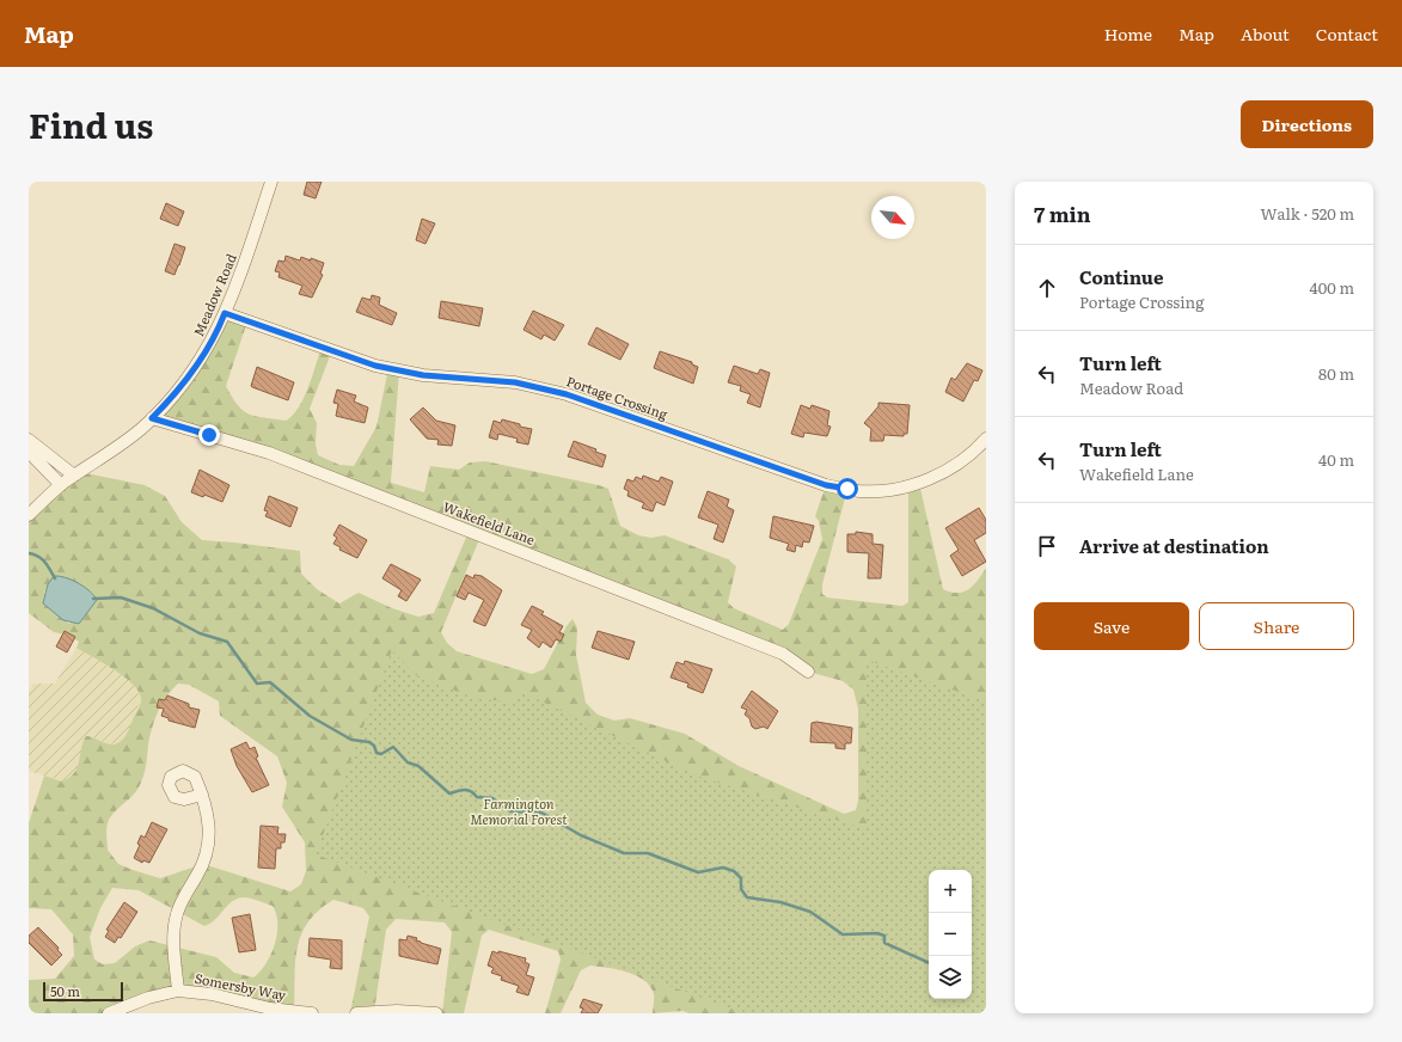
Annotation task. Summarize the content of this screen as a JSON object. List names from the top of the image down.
{
  "streets": {
    "street": [
      "Meadow Road",
      "Portage Crossing",
      "Wakefield Lane",
      "Somersby Way"
    ]
  },
  "crossings": [
    ["Meadow Road", "Portage Crossing"],
    ["Meadow Road", "Wakefield Lane"]
  ],
  "parks": ["Farmington Memorial Forest"],
  "scale_bar": "50 m",
  "north": "bottom right",
  "page": {
    "header": "Map",
    "nav": [
      "Home",
      "Map",
      "About",
      "Contact"
    ],
    "title": "Find us",
    "buttons": [
      "Directions",
      ["Save", "Share"]
    ],
    "heading": ["7 min", "Walk · 520 m"],
    "list": [
      ["Continue", "Portage Crossing", "400 m"],
      ["Turn left", "Meadow Road", "80 m"],
      ["Turn left", "Wakefield Lane", "40 m"],
      "Arrive at destination"
    ],
    "map_buttons": ["+", "−"],
    "scale": "50 m"
  }
}
